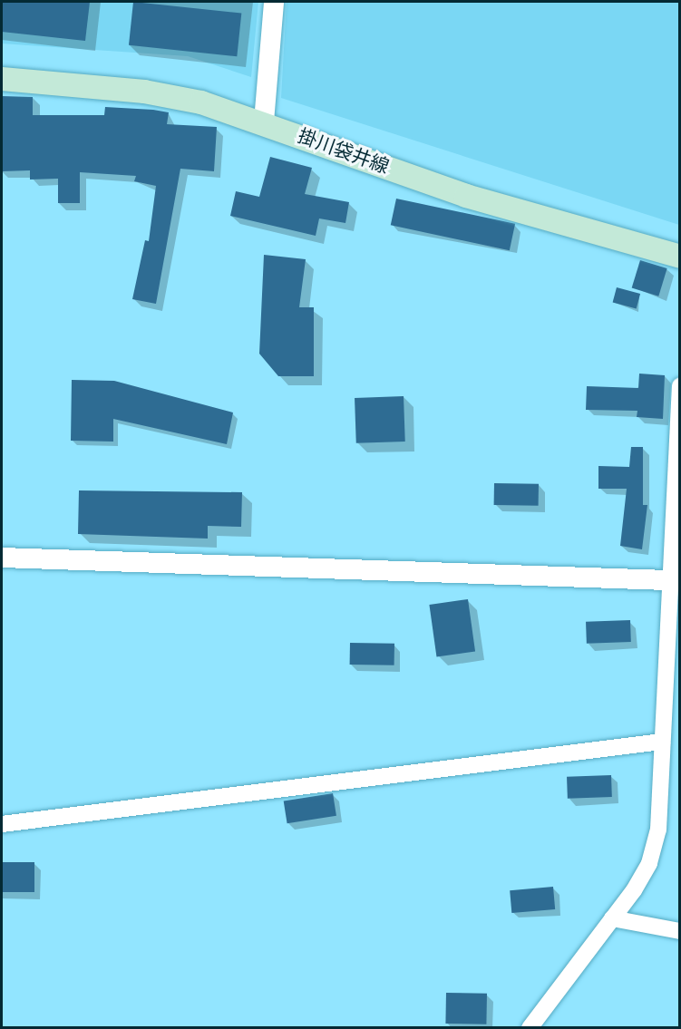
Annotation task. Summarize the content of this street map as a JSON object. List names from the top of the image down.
{
  "streets": {
    "main road": ["掛川袋井線"]
  }
}
